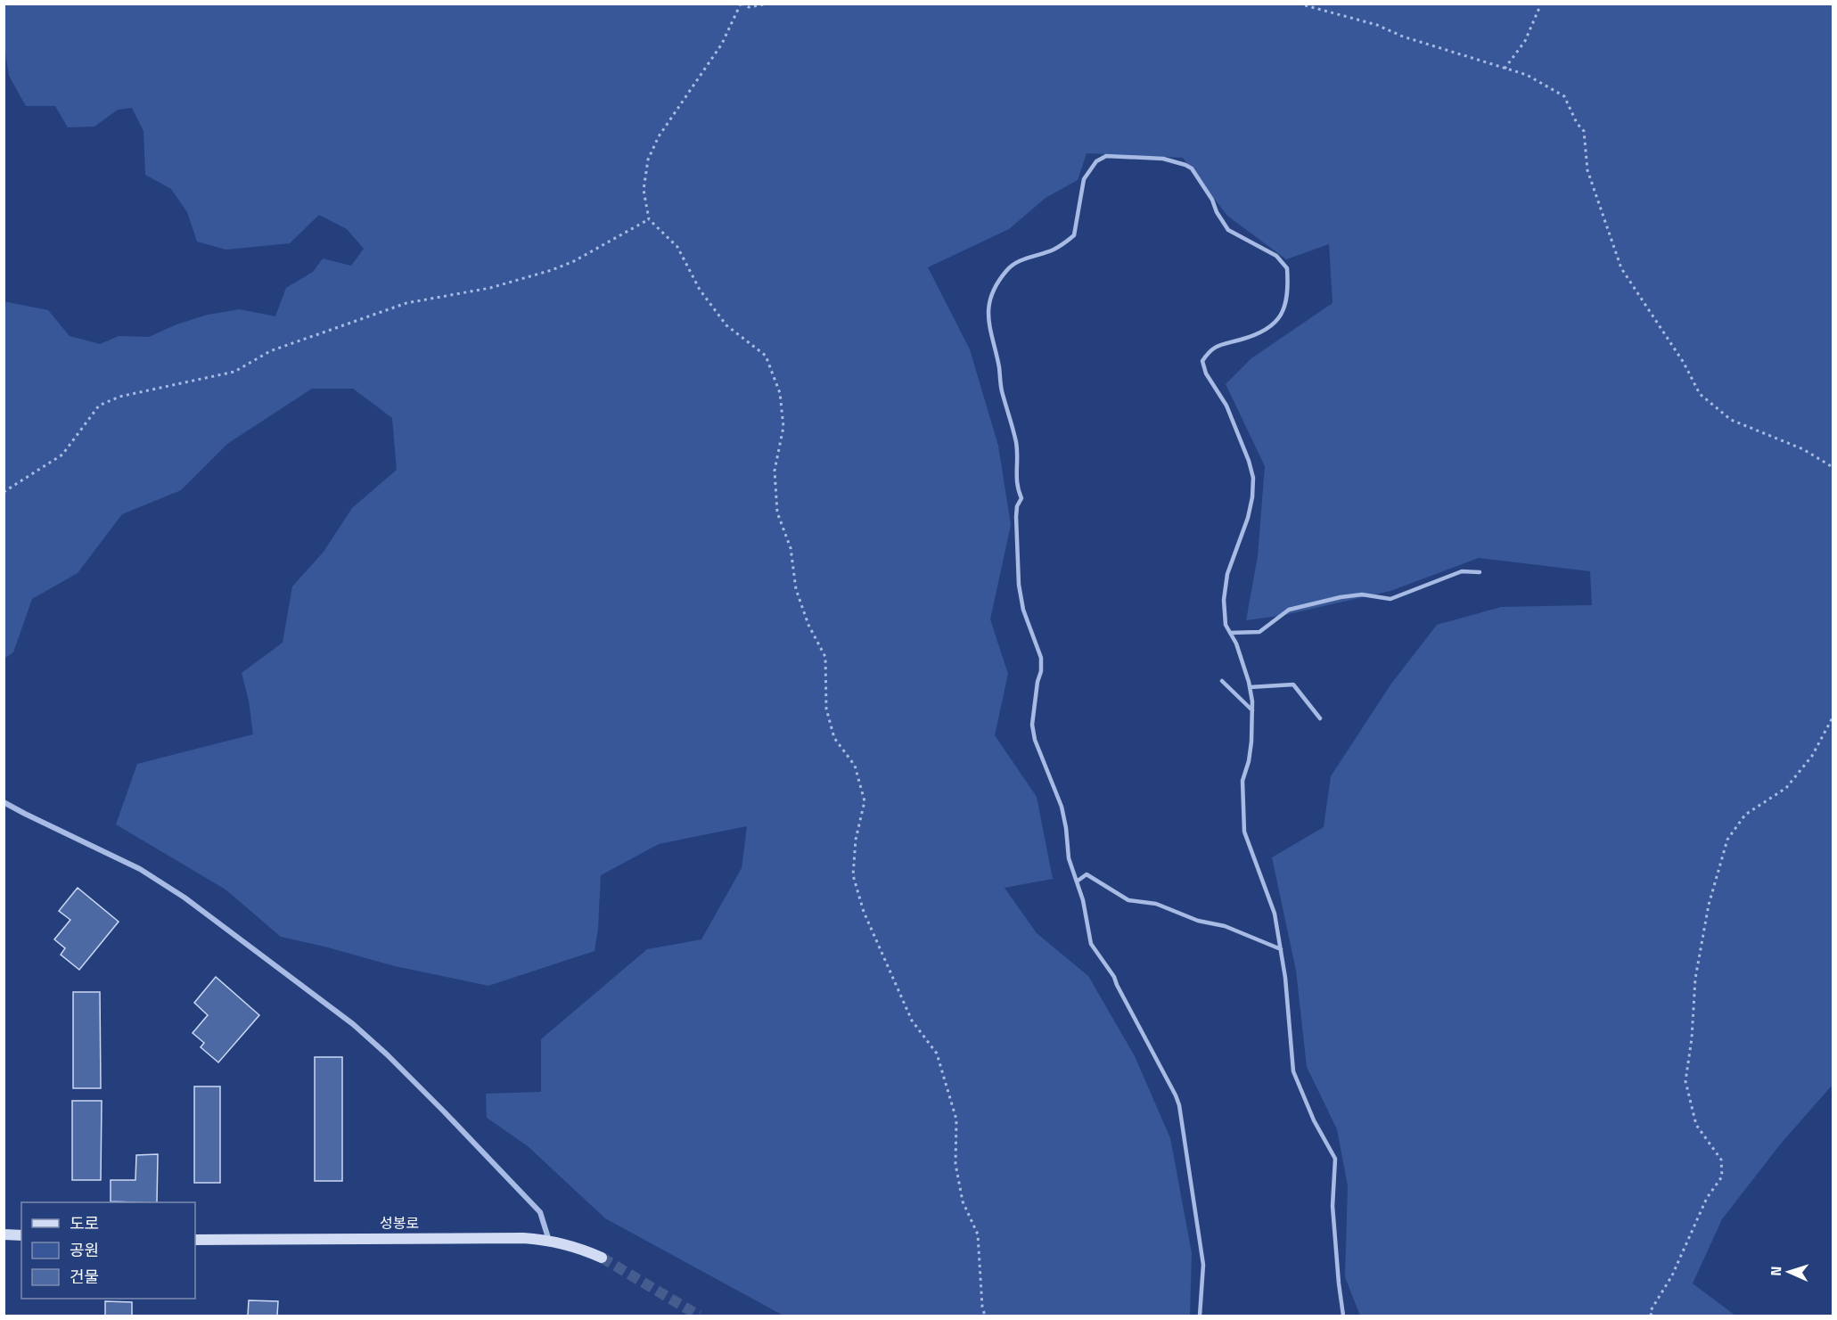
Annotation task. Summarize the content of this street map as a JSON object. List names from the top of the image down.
{
  "streets": {
    "street": ["성봉로"]
  },
  "legend": ["도로", "공원", "건물"],
  "north": "left"
}
